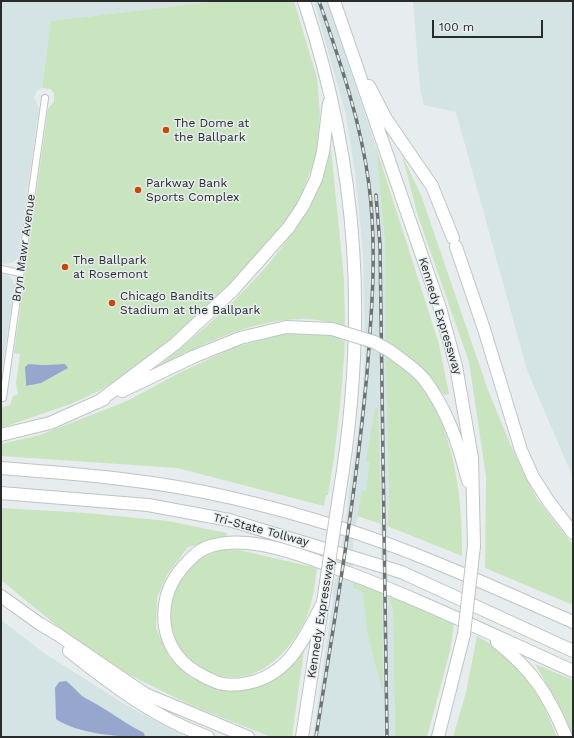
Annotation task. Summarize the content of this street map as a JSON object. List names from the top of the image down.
{
  "streets": {
    "highway": ["Kennedy Expressway", "Tri-State Tollway"],
    "street": ["Bryn Mawr Avenue"]
  },
  "places": [
    "The Dome at the Ballpark",
    "Parkway Bank Sports Complex",
    "The Ballpark at Rosemont",
    "Chicago Bandits Stadium at the Ballpark"
  ],
  "scale_bar": "100 m"
}
